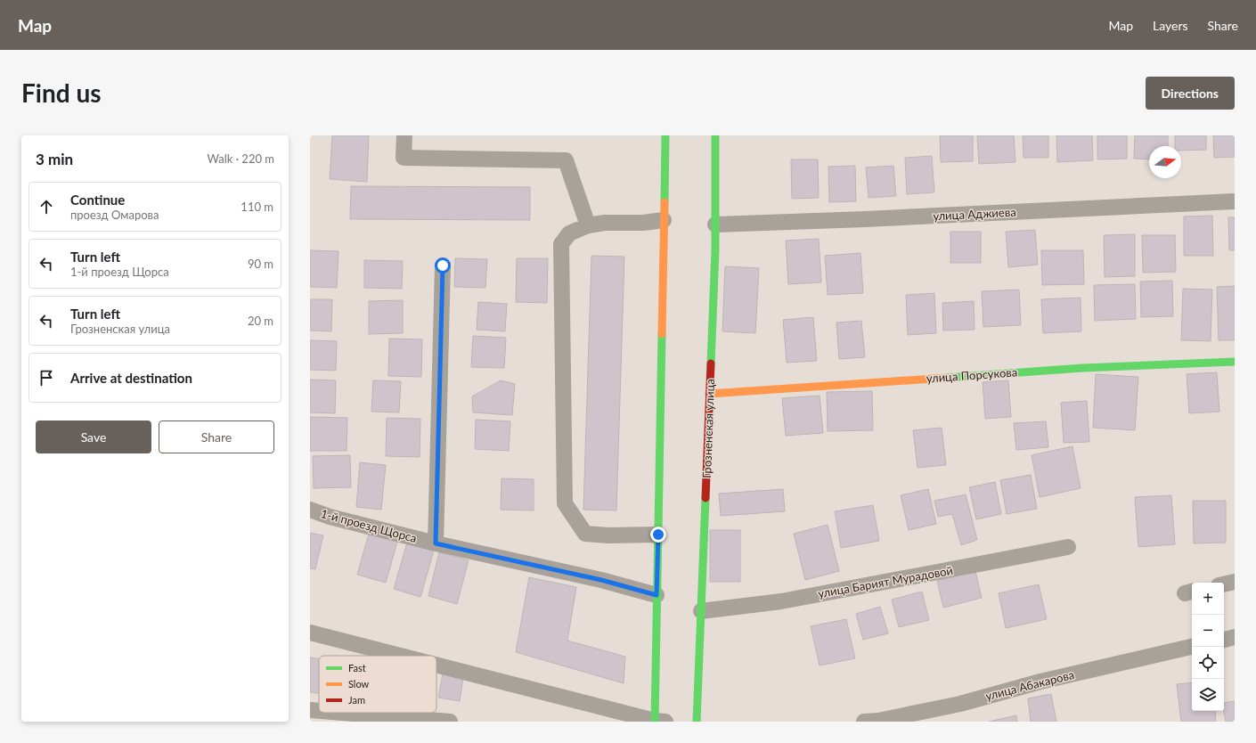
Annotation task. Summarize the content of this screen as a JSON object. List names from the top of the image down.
{
  "streets": {
    "street": [
      "улица Аджиева",
      "улица Порсукова",
      "Грозненская улица",
      "1-й проезд Щорса",
      "улица Барият Мурадовой",
      "улица Абакарова"
    ]
  },
  "crossings": [
    ["улица Аджиева", "Грозненская улица"],
    ["улица Порсукова", "Грозненская улица"],
    ["Грозненская улица", "улица Барият Мурадовой"]
  ],
  "legend": ["Fast", "Slow", "Jam"],
  "north": "right",
  "page": {
    "header": "Map",
    "nav": ["Map", "Layers", "Share"],
    "buttons": [
      "Directions",
      ["Save", "Share"]
    ],
    "title": "Find us",
    "heading": ["3 min", "Walk · 220 m"],
    "list": [
      ["Continue", "проезд Омарова", "110 m"],
      ["Turn left", "1-й проезд Щорса", "90 m"],
      ["Turn left", "Грозненская улица", "20 m"],
      "Arrive at destination"
    ],
    "map_buttons": ["+", "−"]
  }
}
